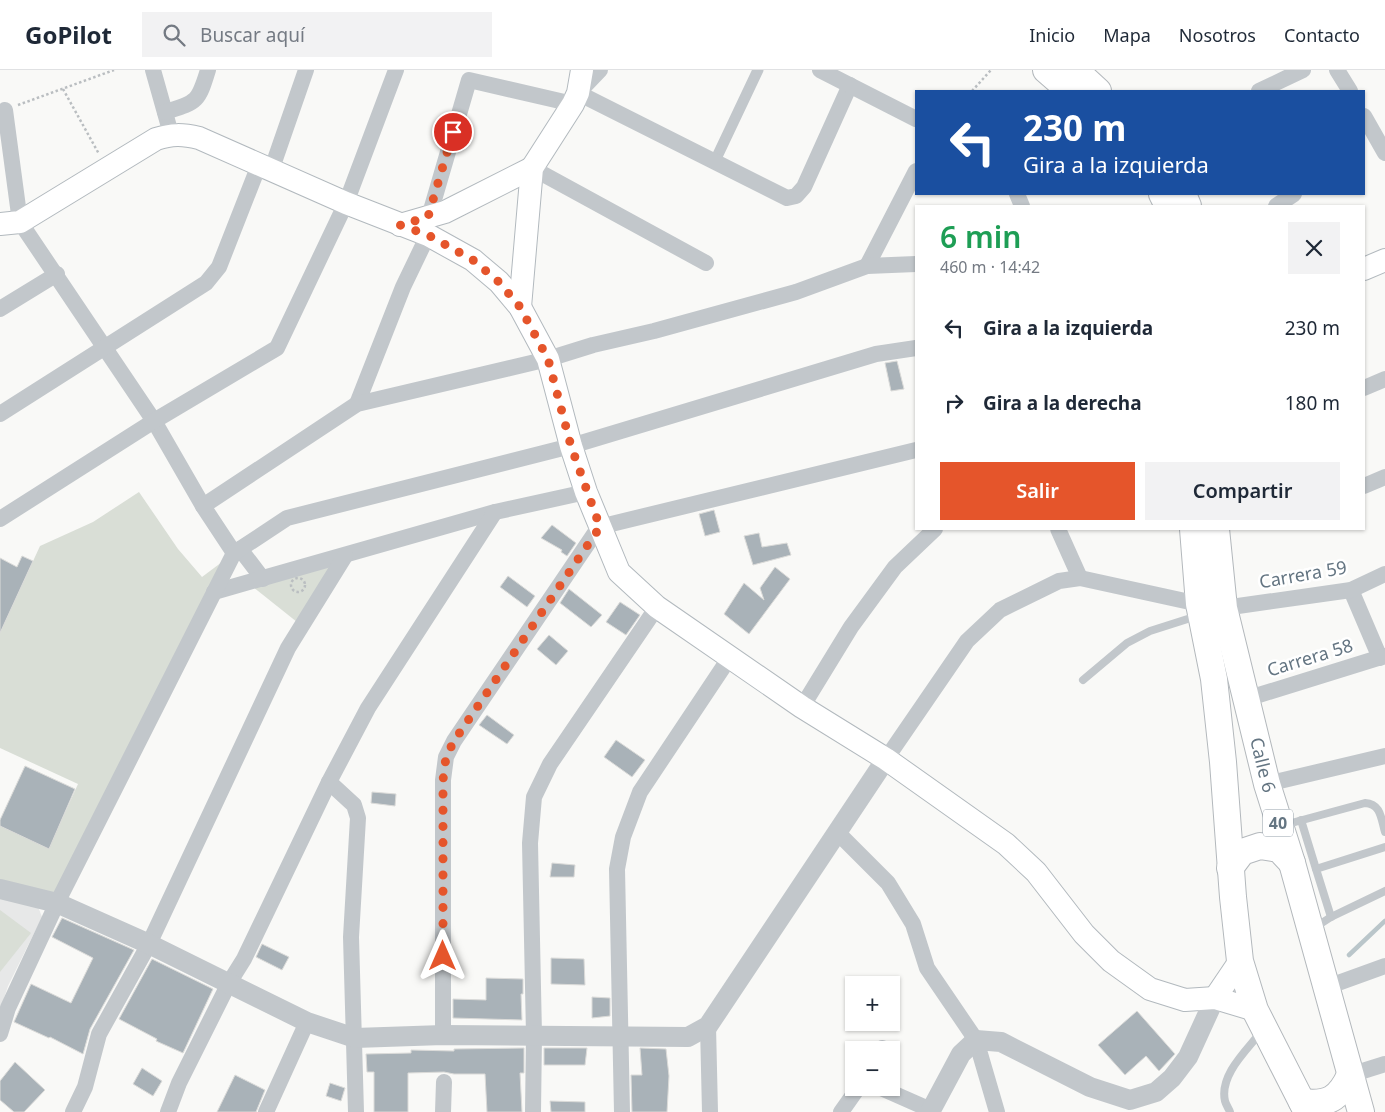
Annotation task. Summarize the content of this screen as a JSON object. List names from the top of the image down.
{
  "streets": {
    "highway": ["Calle 6", "40"],
    "street": ["Carrera 59", "Carrera 58"]
  },
  "crossings": [
    ["Carrera 59", "Calle 6"],
    ["Carrera 58", "Calle 6"]
  ],
  "page": {
    "header": "GoPilot",
    "search": "Buscar aquí",
    "nav": [
      "Inicio",
      "Mapa",
      "Nosotros",
      "Contacto"
    ],
    "turn": ["230 m", "Gira a la izquierda"],
    "heading": ["6 min", "460 m · 14:42"],
    "list": [
      {
        "name": "Gira a la izquierda",
        "value": "230 m"
      },
      {
        "name": "Gira a la derecha",
        "value": "180 m"
      }
    ],
    "buttons": ["Salir", "Compartir"],
    "map_buttons": ["+", "−"]
  }
}
